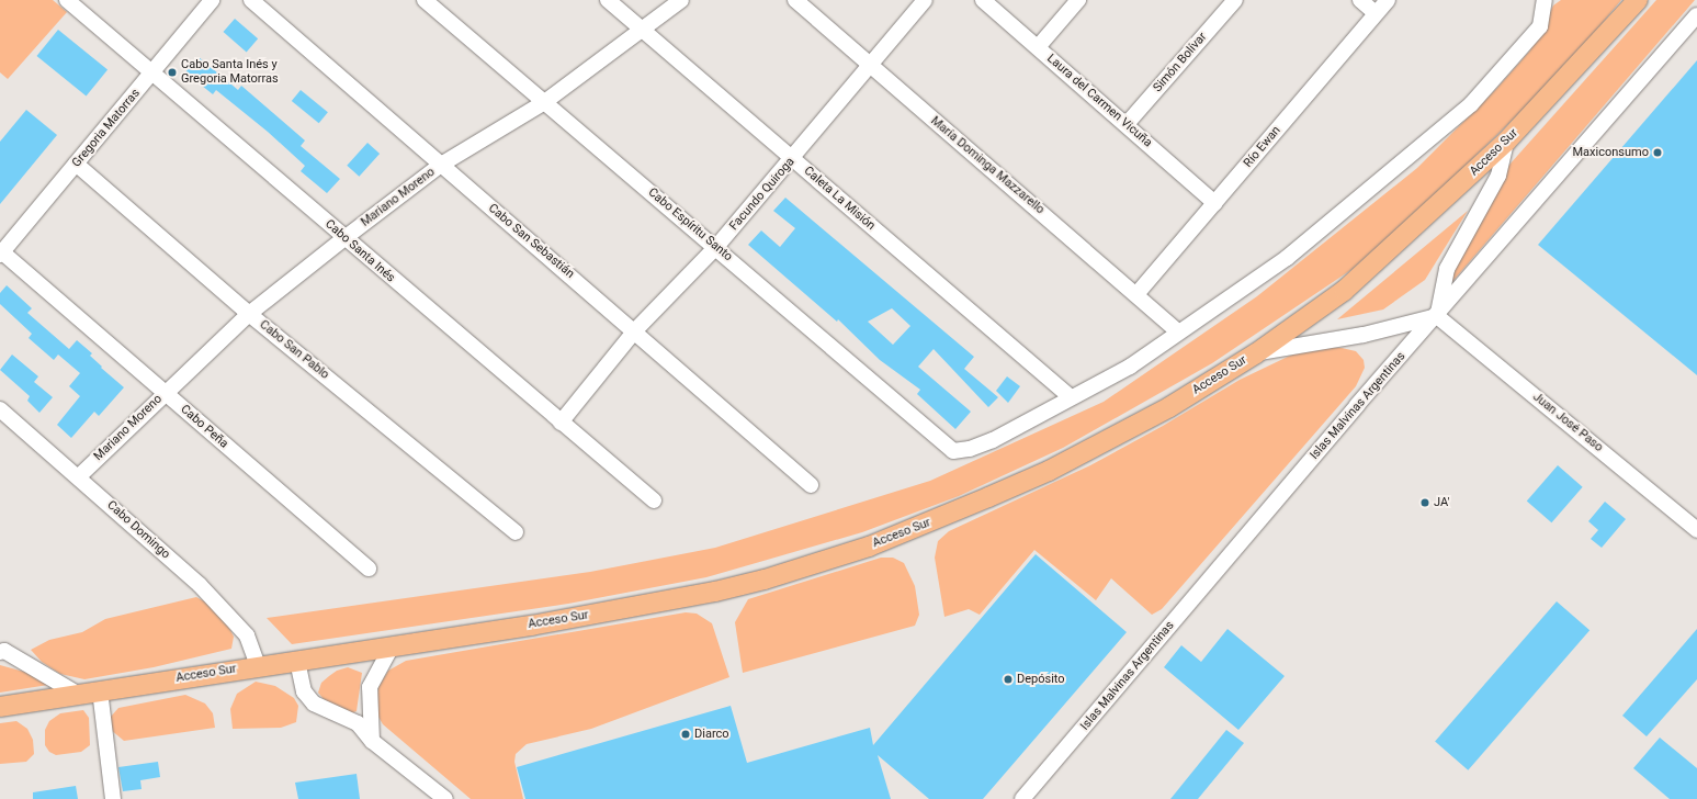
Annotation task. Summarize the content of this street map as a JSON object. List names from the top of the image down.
{
  "streets": {
    "main road": ["Acceso Sur"],
    "street": [
      "Simón Bolívar",
      "Laura del Carmen Vicuña",
      "Gregoria Matorras",
      "Río Ewan",
      "María Dominga Mazzarello",
      "Facundo Quiroga",
      "Mariano Moreno",
      "Caleta La Misión",
      "Cabo Espíritu Santo",
      "Cabo San Sebastián",
      "Cabo Santa Inés",
      "Cabo San Pablo",
      "Islas Malvinas Argentinas",
      "Juan José Paso",
      "Cabo Peña",
      "Cabo Domingo"
    ]
  },
  "crossings": [
    ["Simón Bolívar", "Laura del Carmen Vicuña"],
    ["Laura del Carmen Vicuña", "Río Ewan"],
    ["Gregoria Matorras", "Cabo Santa Inés"],
    ["Gregoria Matorras", "Cabo San Pablo"],
    ["Gregoria Matorras", "Cabo Peña"],
    ["Río Ewan", "María Dominga Mazzarello"],
    ["Acceso Sur", "Cabo Domingo"],
    ["María Dominga Mazzarello", "Facundo Quiroga"],
    ["Facundo Quiroga", "Caleta La Misión"],
    ["Facundo Quiroga", "Cabo Espíritu Santo"],
    ["Facundo Quiroga", "Cabo San Sebastián"],
    ["Facundo Quiroga", "Cabo Santa Inés"],
    ["Mariano Moreno", "Caleta La Misión"],
    ["Mariano Moreno", "Cabo Espíritu Santo"],
    ["Mariano Moreno", "Cabo San Sebastián"],
    ["Mariano Moreno", "Cabo Santa Inés"],
    ["Mariano Moreno", "Cabo San Pablo"],
    ["Mariano Moreno", "Cabo Peña"],
    ["Mariano Moreno", "Cabo Domingo"],
    ["Caleta La Misión", "Cabo Espíritu Santo"],
    ["Islas Malvinas Argentinas", "Juan José Paso"]
  ],
  "places": [
    "Cabo Santa Inés y Gregoria Matorras",
    "Maxiconsumo",
    "JA'",
    "Depósito",
    "Diarco"
  ]
}
